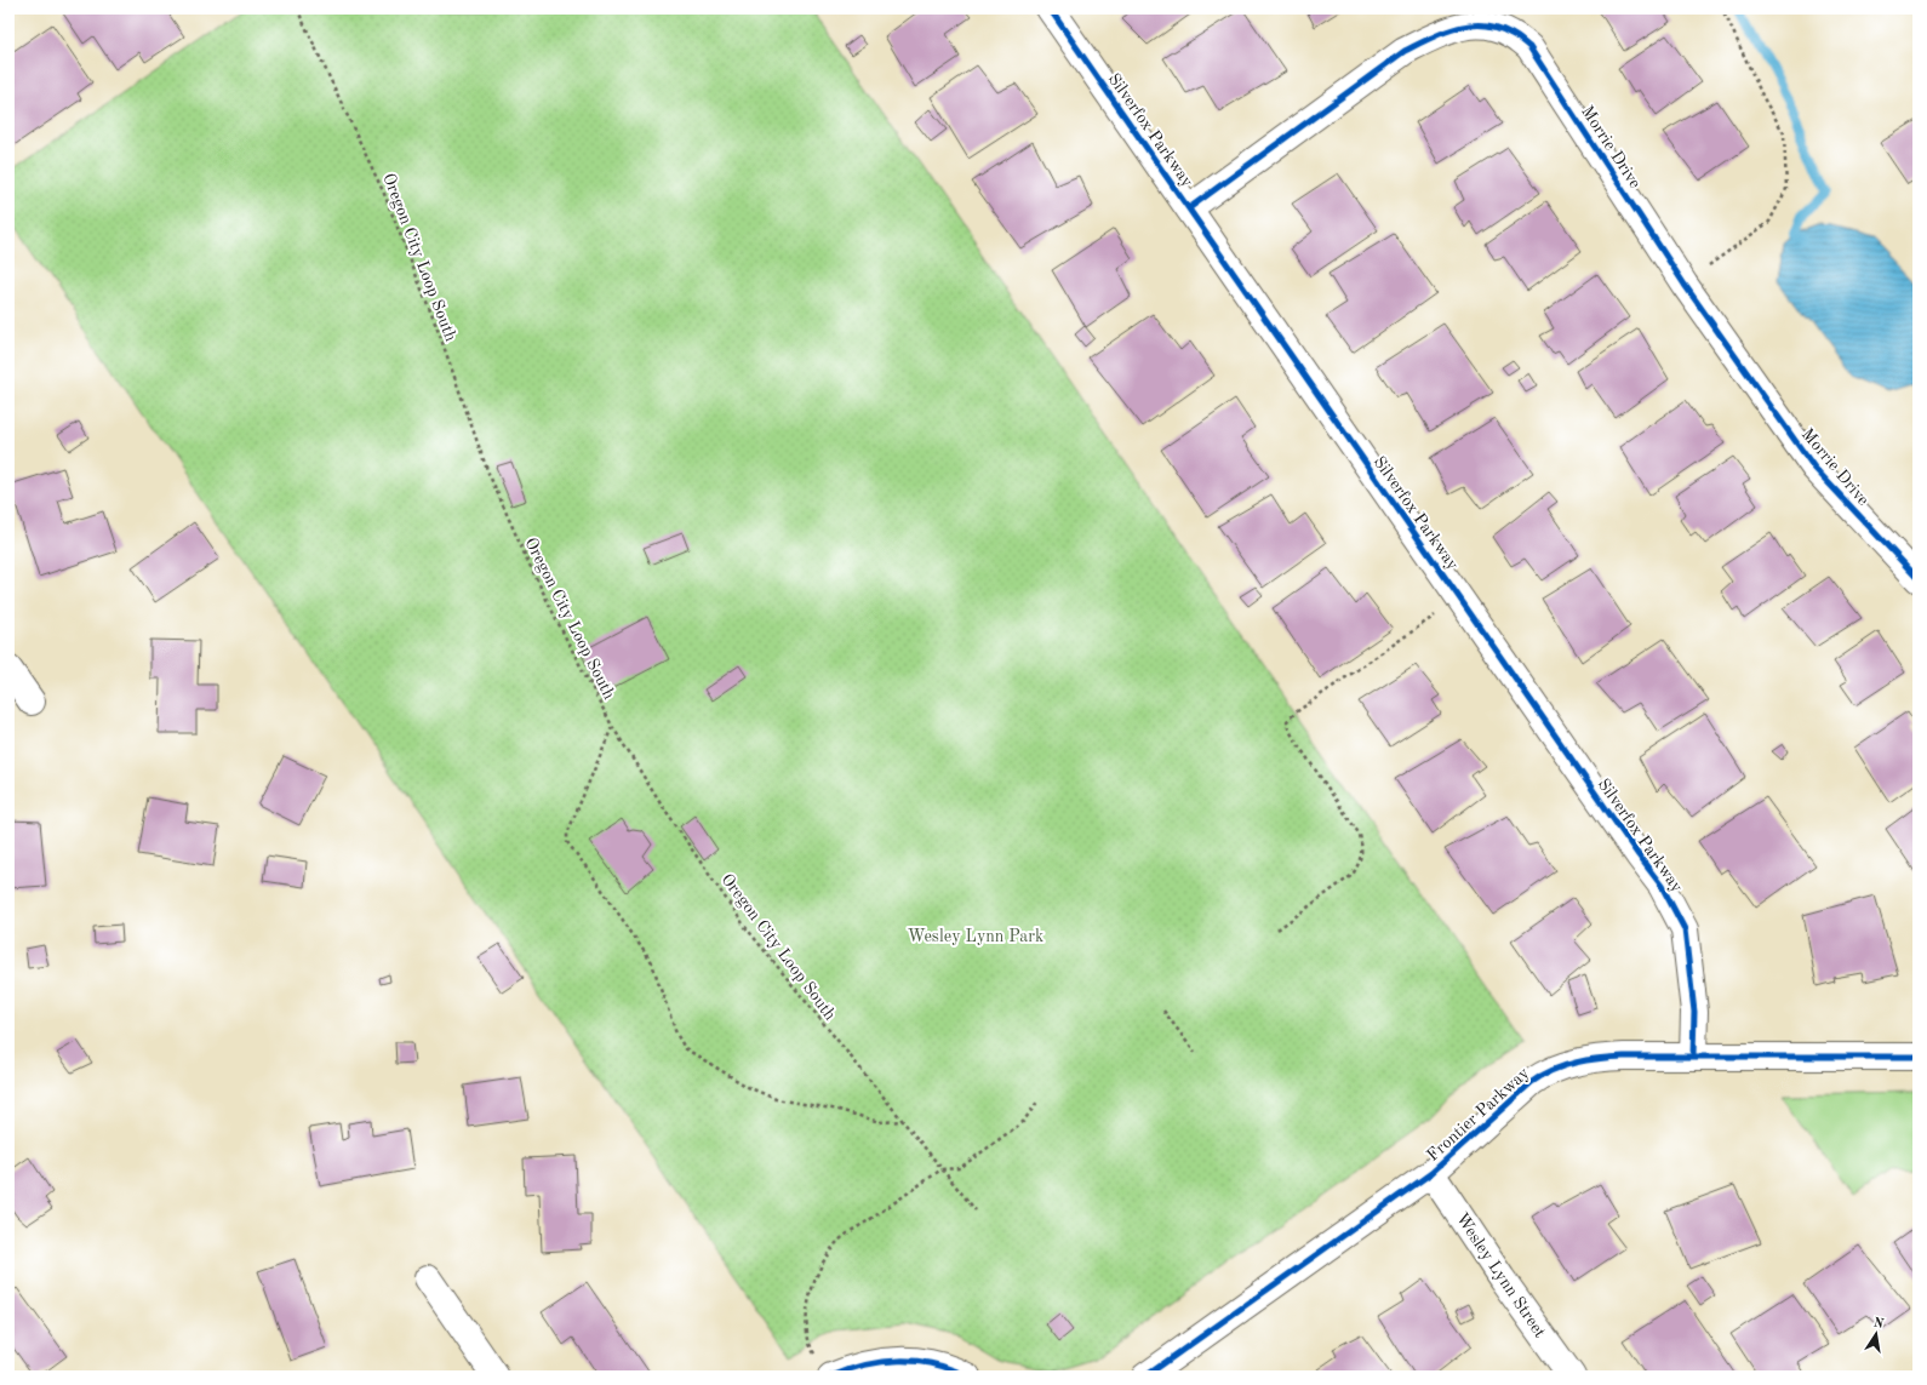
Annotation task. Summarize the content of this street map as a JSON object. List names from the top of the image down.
{
  "streets": {
    "street": [
      "Silverfox Parkway",
      "Morrie Drive",
      "Frontier Parkway",
      "Wesley Lynn Street"
    ],
    "path": ["Oregon City Loop South"]
  },
  "crossings": [
    ["Silverfox Parkway", "Morrie Drive"],
    ["Silverfox Parkway", "Frontier Parkway"],
    ["Frontier Parkway", "Wesley Lynn Street"]
  ],
  "parks": ["Wesley Lynn Park"],
  "north": "top"
}
